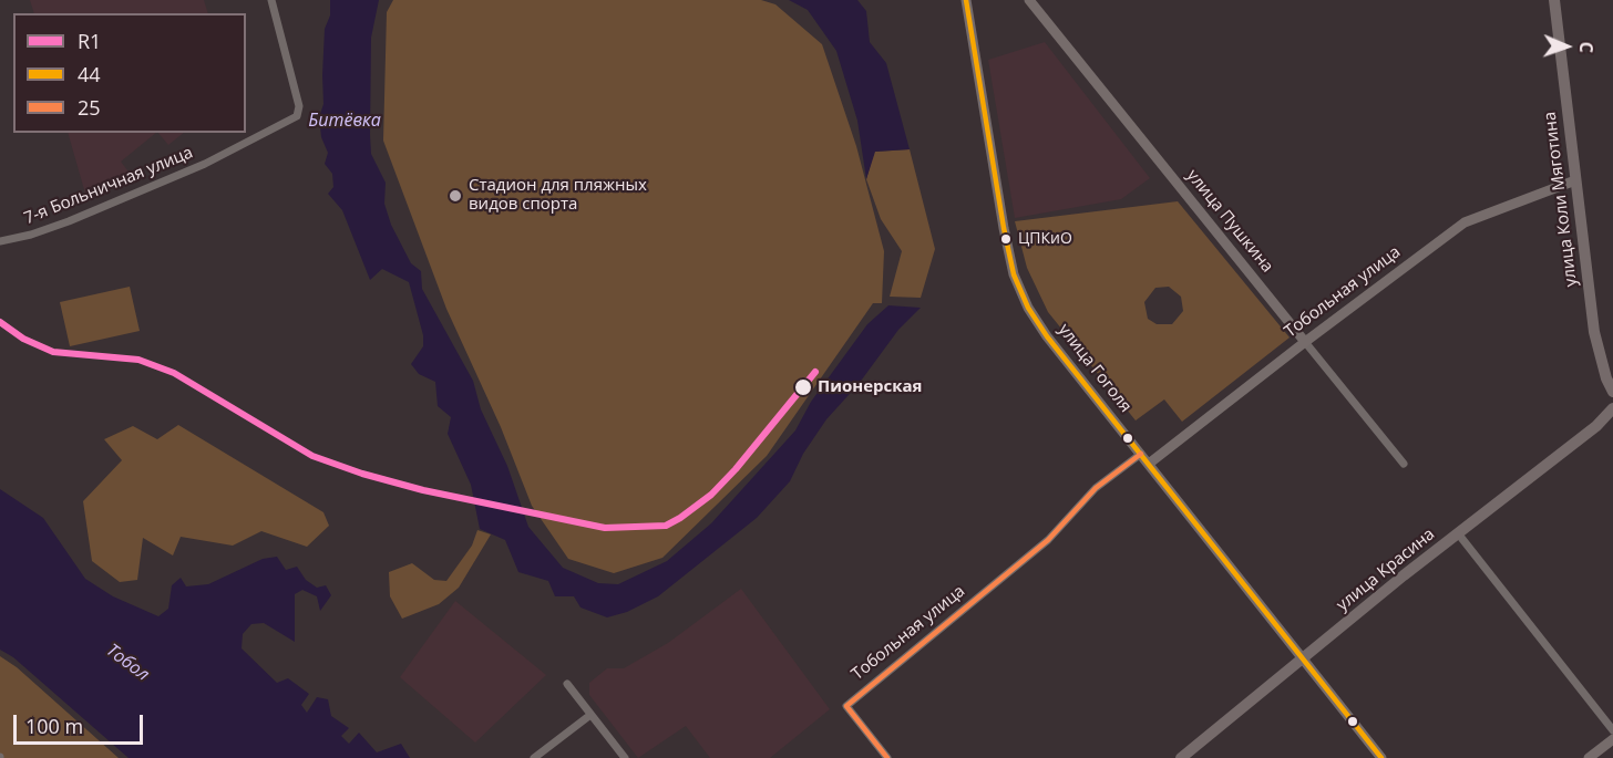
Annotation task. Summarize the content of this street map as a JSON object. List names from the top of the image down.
{
  "streets": {
    "main road": ["улица Коли Мяготина", "улица Красина"],
    "street": [
      "7-я Больничная улица",
      "улица Пушкина",
      "Тобольная улица",
      "улица Гоголя"
    ]
  },
  "crossings": [
    ["улица Коли Мяготина", "Тобольная улица"],
    ["улица Пушкина", "Тобольная улица"],
    ["Тобольная улица", "улица Гоголя"],
    ["улица Гоголя", "улица Красина"]
  ],
  "water": ["Битёвка", "Тобол"],
  "places": ["Стадион для пляжных видов спорта", "ЦПКиО", "Пионерская"],
  "lines": ["transit line 44", "transit line R1", "transit line 25"],
  "legend": ["R1", "44", "25"],
  "scale_bar": "100 m",
  "north": "right"
}
